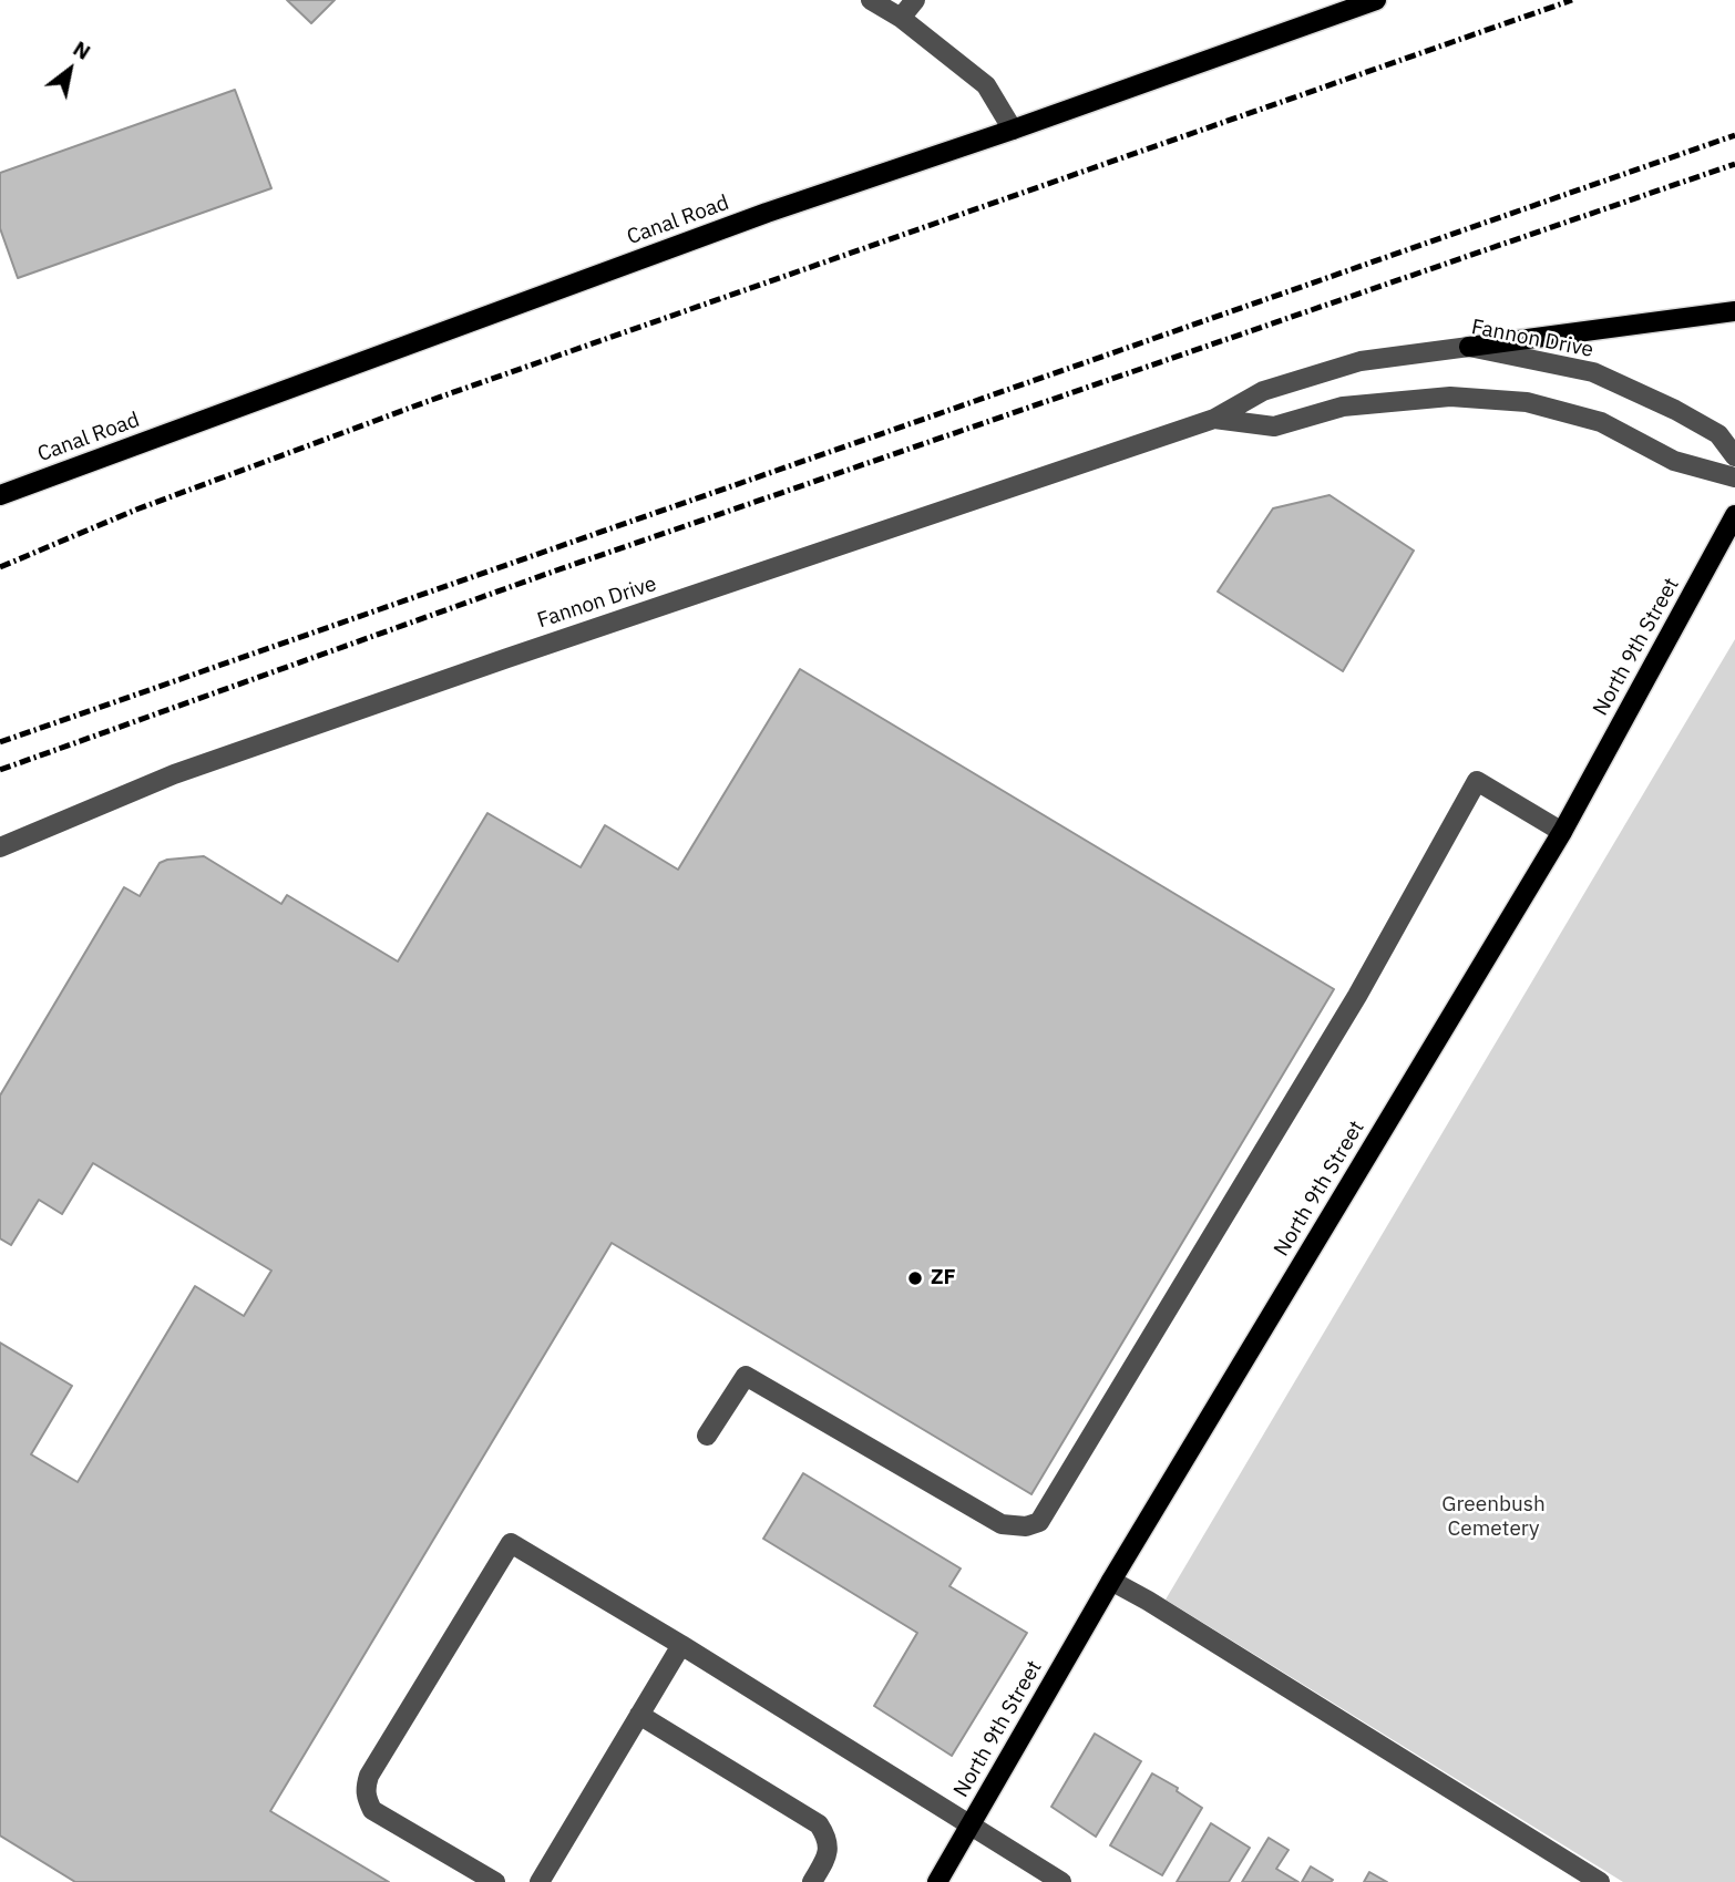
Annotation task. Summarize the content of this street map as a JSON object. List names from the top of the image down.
{
  "streets": {
    "main road": ["Canal Road", "North 9th Street"],
    "street": ["Fannon Drive"]
  },
  "parks": ["Greenbush Cemetery"],
  "places": ["ZF"],
  "north": "top right"
}
